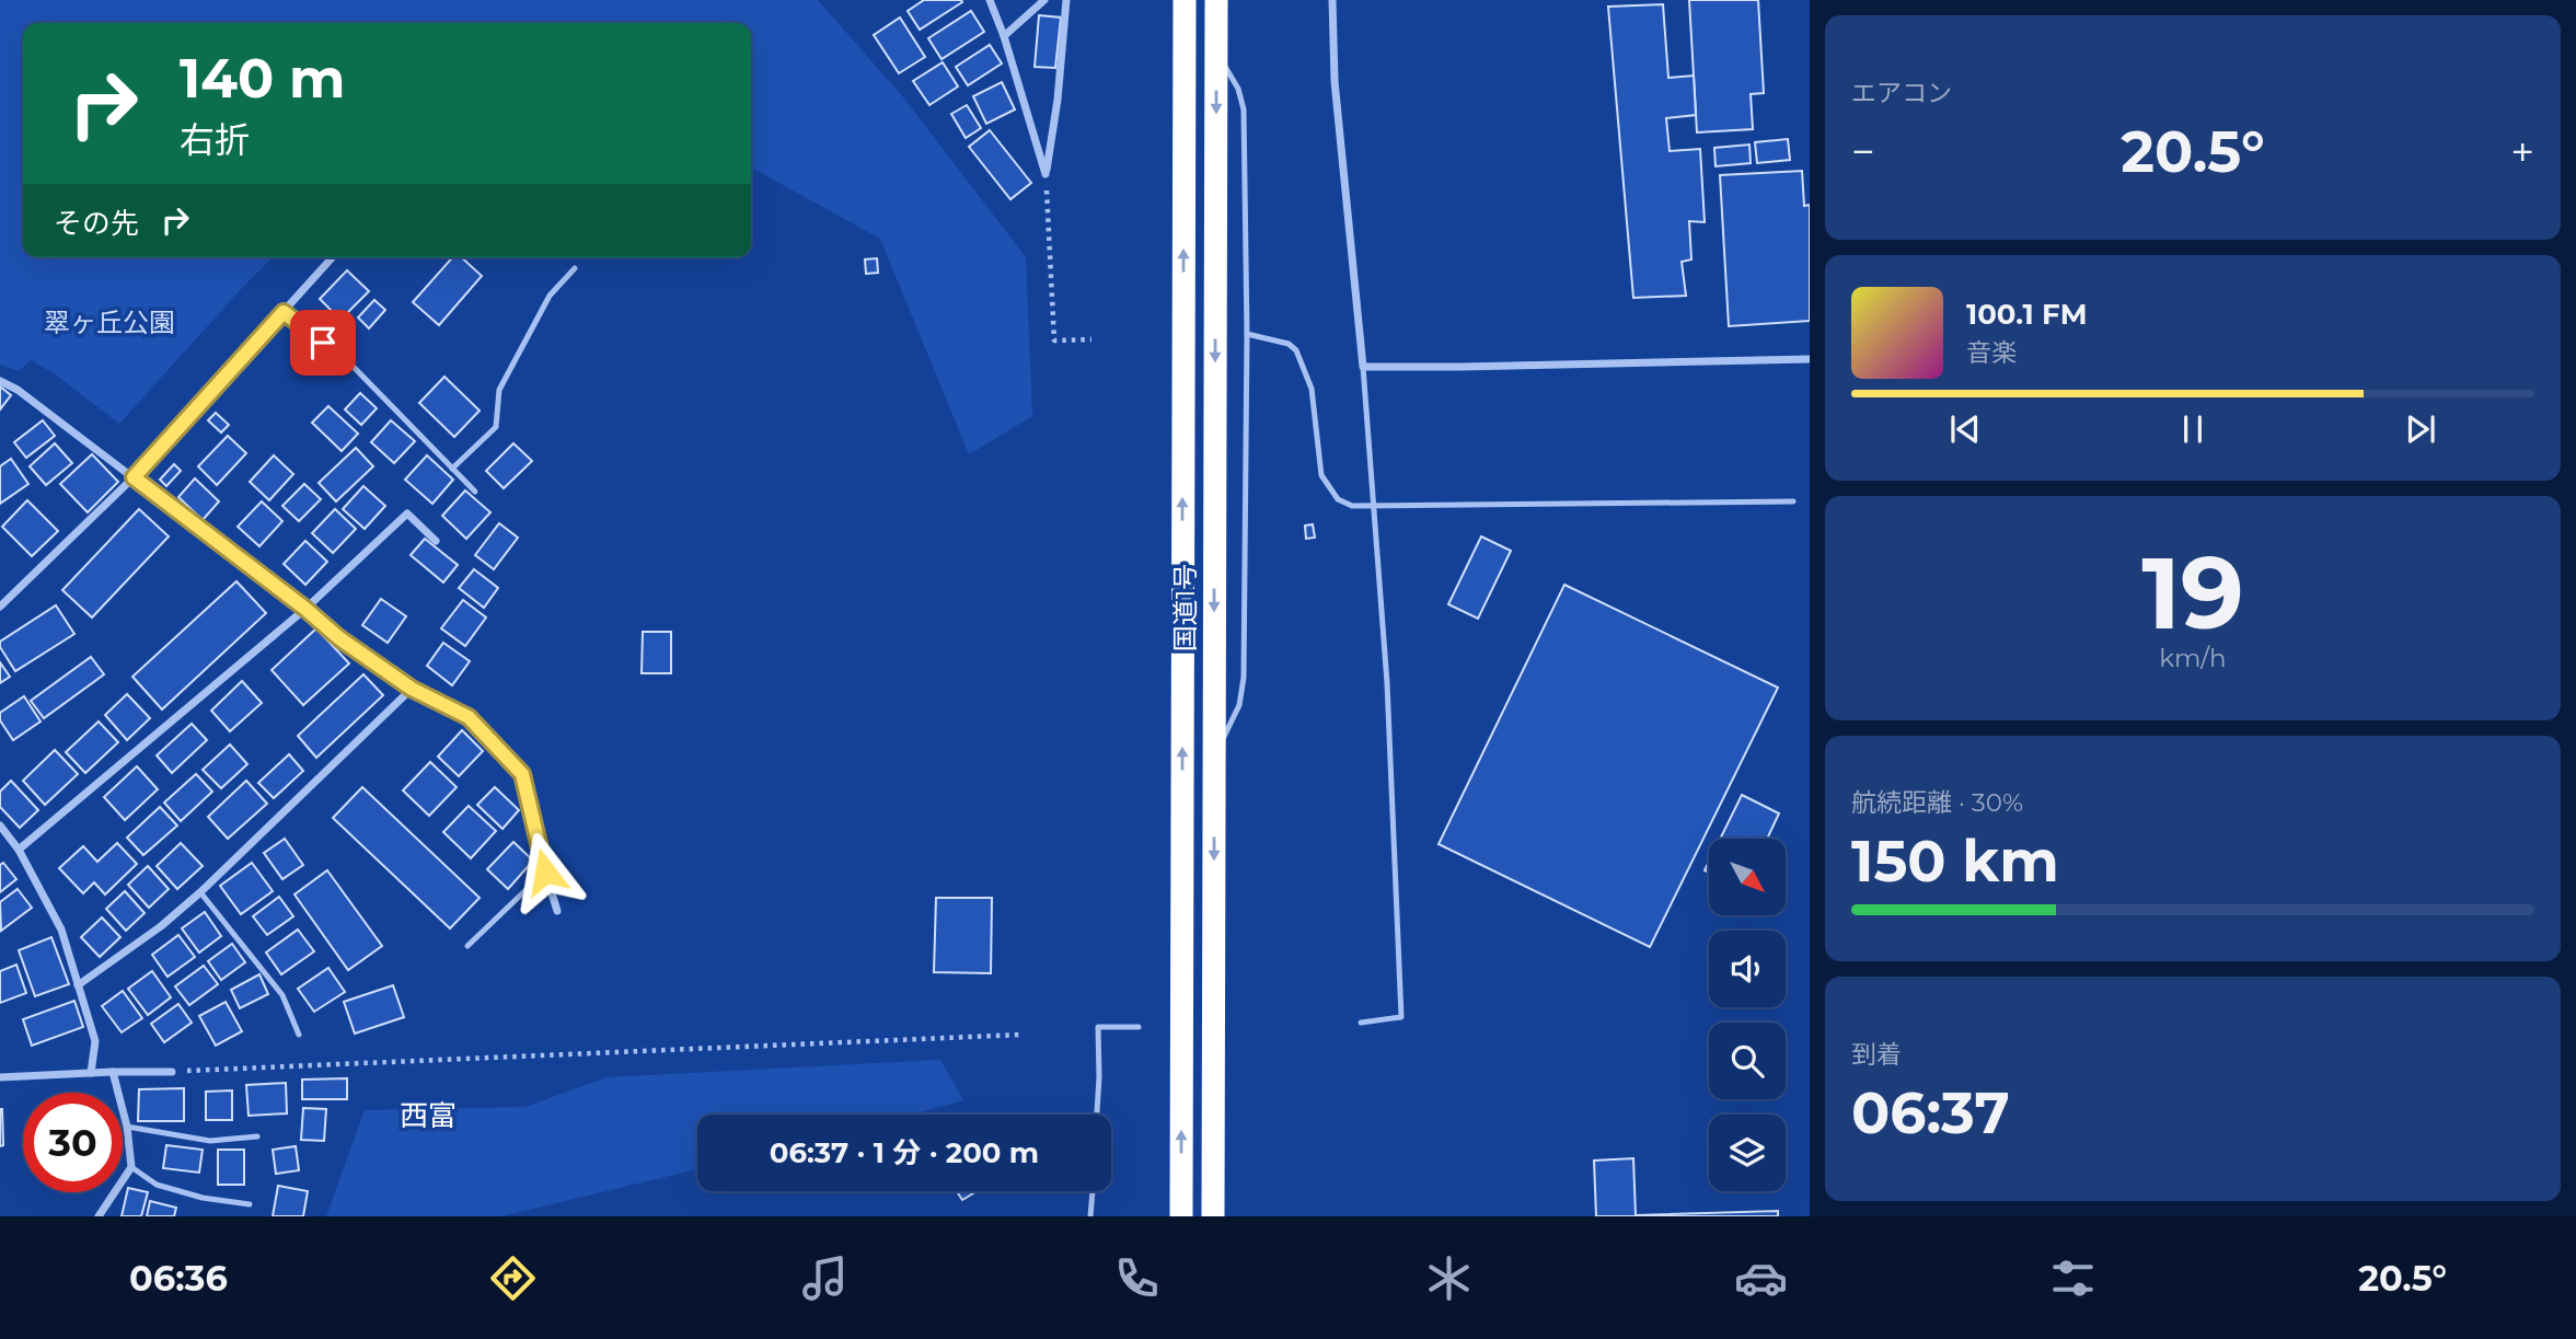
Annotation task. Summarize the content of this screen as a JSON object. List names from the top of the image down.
{
  "streets": {
    "highway": ["国道1号"]
  },
  "districts": ["西富"],
  "parks": ["翠ヶ丘公園"],
  "north": "bottom right",
  "page": {
    "tile": [
      "エアコン",
      ["19", "km/h"],
      ["航続距離 · 30%", "150 km"],
      ["到着", "06:37"]
    ],
    "turn": ["140 m", "右折"],
    "heat": ["−", "20.5°", "+"],
    "then": "その先",
    "song": ["100.1 FM", "音楽"],
    "limit": "30",
    "trip": "06:37 · 1 分 · 200 m",
    "tabs": ["06:36", "20.5°"]
  }
}
